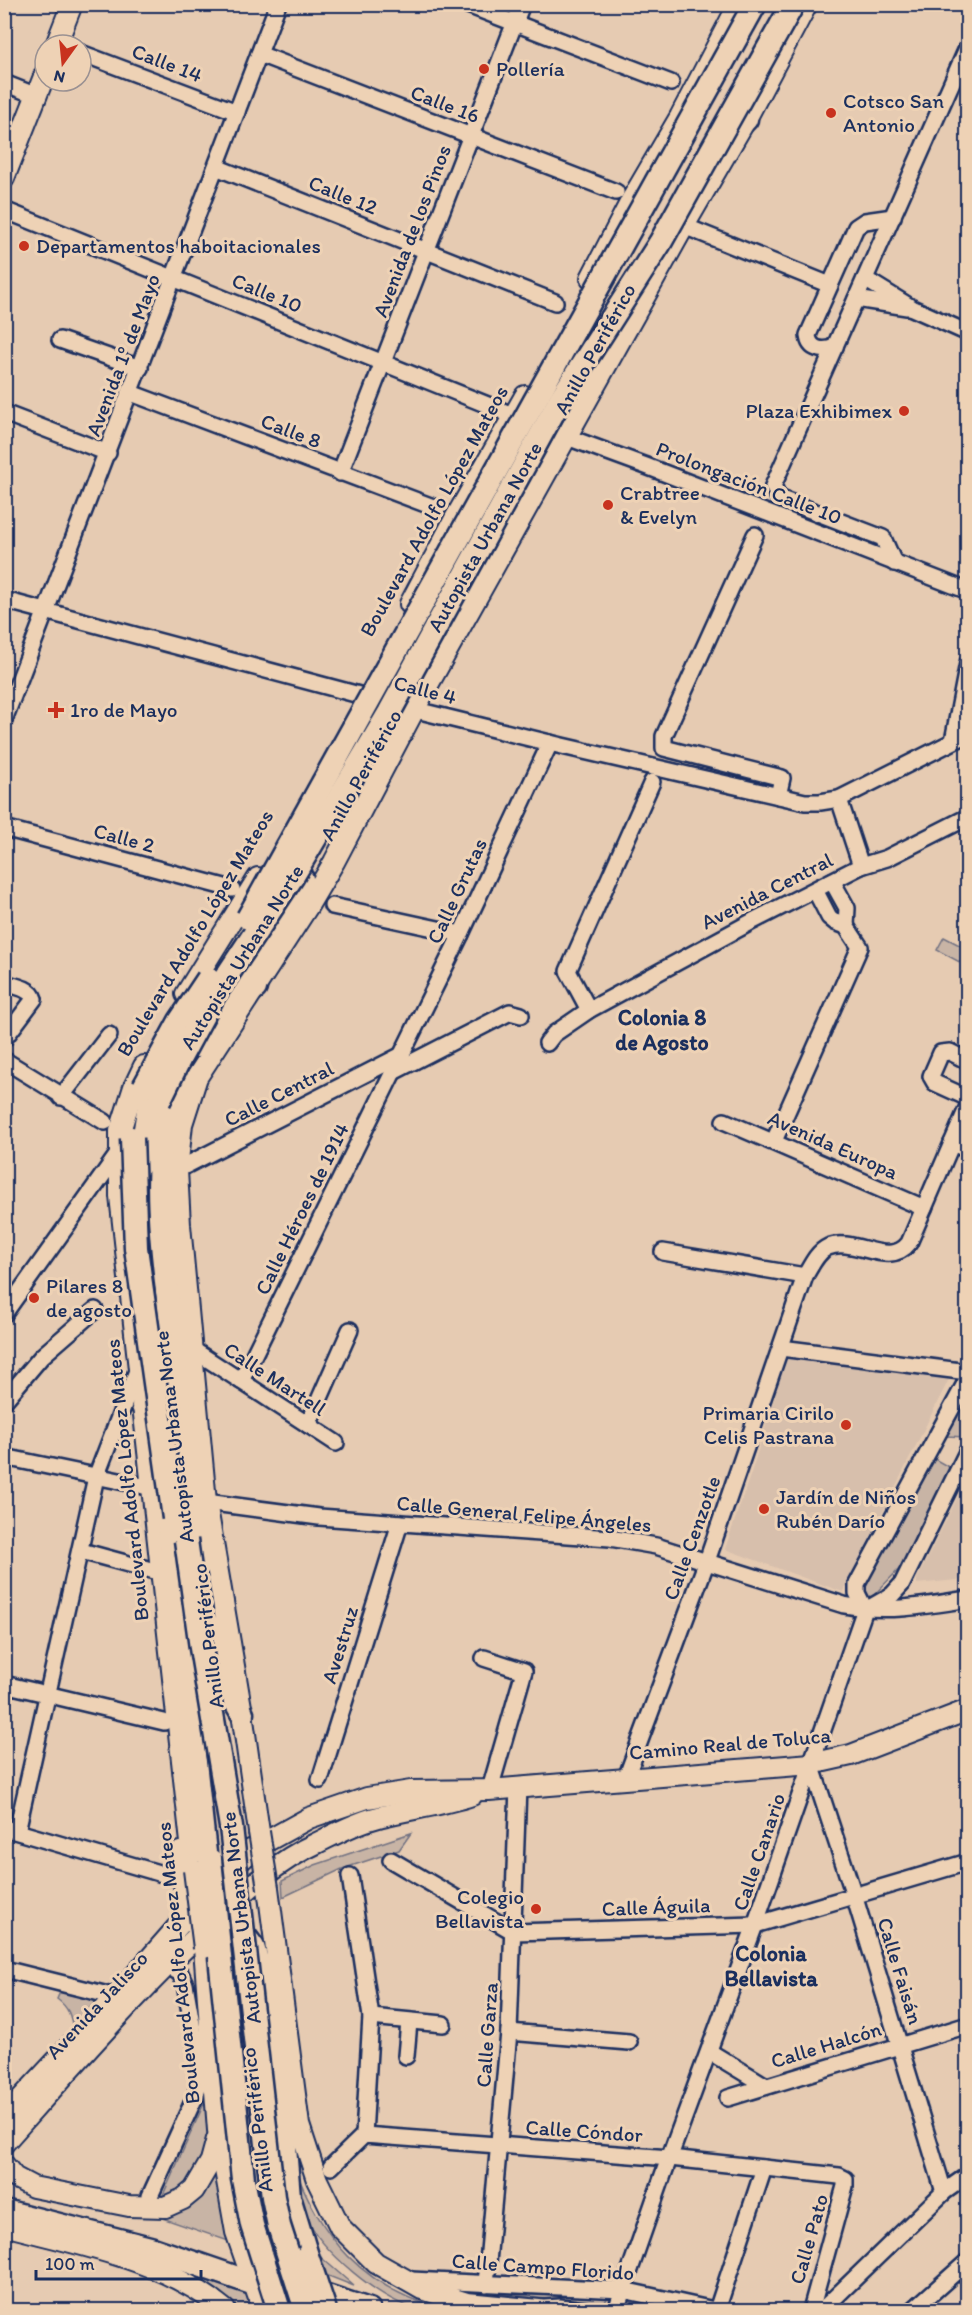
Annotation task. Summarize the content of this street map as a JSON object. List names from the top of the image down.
{
  "streets": {
    "highway": ["Anillo Periférico", "Autopista Urbana Norte"],
    "main road": ["Boulevard Adolfo López Mateos", "Camino Real de Toluca", "Avenida Jalisco"],
    "street": [
      "Calle 14",
      "Calle 16",
      "Calle 12",
      "Avenida de los Pinos",
      "Calle 10",
      "Avenida 1º de Mayo",
      "Calle 8",
      "Prolongación Calle 10",
      "Calle 4",
      "Calle 2",
      "Calle Grutas",
      "Avenida Central",
      "Calle Central",
      "Avenida Europa",
      "Calle Héroes de 1914",
      "Calle Martell",
      "Calle General Felipe Ángeles",
      "Calle Cenzotle",
      "Avestruz",
      "Calle Canario",
      "Calle Águila",
      "Calle Faisán",
      "Calle Garza",
      "Calle Halcón",
      "Calle Cóndor",
      "Calle Pato",
      "Calle Campo Florido"
    ]
  },
  "crossings": [
    ["Calle 14", "Avenida 1º de Mayo"],
    ["Calle 16", "Avenida de los Pinos"],
    ["Calle 16", "Avenida 1º de Mayo"],
    ["Calle 12", "Avenida de los Pinos"],
    ["Calle 12", "Avenida 1º de Mayo"],
    ["Avenida de los Pinos", "Calle 10"],
    ["Avenida de los Pinos", "Calle 8"],
    ["Calle 10", "Anillo Periférico"],
    ["Calle 10", "Avenida 1º de Mayo"],
    ["Calle 10", "Prolongación Calle 10"],
    ["Calle 10", "Boulevard Adolfo López Mateos"],
    ["Anillo Periférico", "Prolongación Calle 10"],
    ["Anillo Periférico", "Boulevard Adolfo López Mateos"],
    ["Anillo Periférico", "Autopista Urbana Norte"],
    ["Anillo Periférico", "Calle 4"],
    ["Anillo Periférico", "Camino Real de Toluca"],
    ["Anillo Periférico", "Avenida Jalisco"],
    ["Avenida 1º de Mayo", "Calle 8"],
    ["Avenida 1º de Mayo", "Calle 4"],
    ["Prolongación Calle 10", "Boulevard Adolfo López Mateos"],
    ["Boulevard Adolfo López Mateos", "Calle 4"],
    ["Boulevard Adolfo López Mateos", "Calle Central"],
    ["Boulevard Adolfo López Mateos", "Calle Martell"],
    ["Boulevard Adolfo López Mateos", "Calle General Felipe Ángeles"],
    ["Boulevard Adolfo López Mateos", "Camino Real de Toluca"],
    ["Boulevard Adolfo López Mateos", "Avenida Jalisco"],
    ["Boulevard Adolfo López Mateos", "Calle Campo Florido"],
    ["Calle 4", "Calle Grutas"],
    ["Calle Grutas", "Calle Central"],
    ["Calle Grutas", "Calle Héroes de 1914"],
    ["Calle Central", "Calle Héroes de 1914"],
    ["Avenida Europa", "Calle Cenzotle"],
    ["Calle Héroes de 1914", "Calle Martell"],
    ["Calle General Felipe Ángeles", "Calle Cenzotle"],
    ["Calle General Felipe Ángeles", "Avestruz"],
    ["Calle General Felipe Ángeles", "Calle Canario"],
    ["Calle Cenzotle", "Camino Real de Toluca"],
    ["Camino Real de Toluca", "Calle Canario"],
    ["Camino Real de Toluca", "Calle Faisán"],
    ["Camino Real de Toluca", "Avenida Jalisco"],
    ["Camino Real de Toluca", "Calle Garza"],
    ["Calle Canario", "Calle Águila"],
    ["Calle Canario", "Calle Faisán"],
    ["Calle Canario", "Calle Halcón"],
    ["Calle Canario", "Calle Cóndor"],
    ["Calle Canario", "Calle Campo Florido"],
    ["Calle Águila", "Calle Faisán"],
    ["Calle Águila", "Calle Garza"],
    ["Calle Faisán", "Calle Halcón"],
    ["Calle Garza", "Calle Cóndor"],
    ["Calle Garza", "Calle Campo Florido"],
    ["Calle Cóndor", "Calle Pato"]
  ],
  "districts": ["Colonia 8 de Agosto", "Colonia Bellavista"],
  "places": {
    "other": [
      "Pollería",
      "Cotsco San Antonio",
      "Departamentos haboitacionales",
      "Plaza Exhibimex",
      "Crabtree & Evelyn",
      "Pilares 8 de agosto",
      "Primaria Cirilo Celis Pastrana",
      "Jardín de Niños Rubén Darío",
      "Colegio Bellavista"
    ],
    "health": ["1ro de Mayo"]
  },
  "scale_bar": "100 m",
  "north": "bottom"
}
